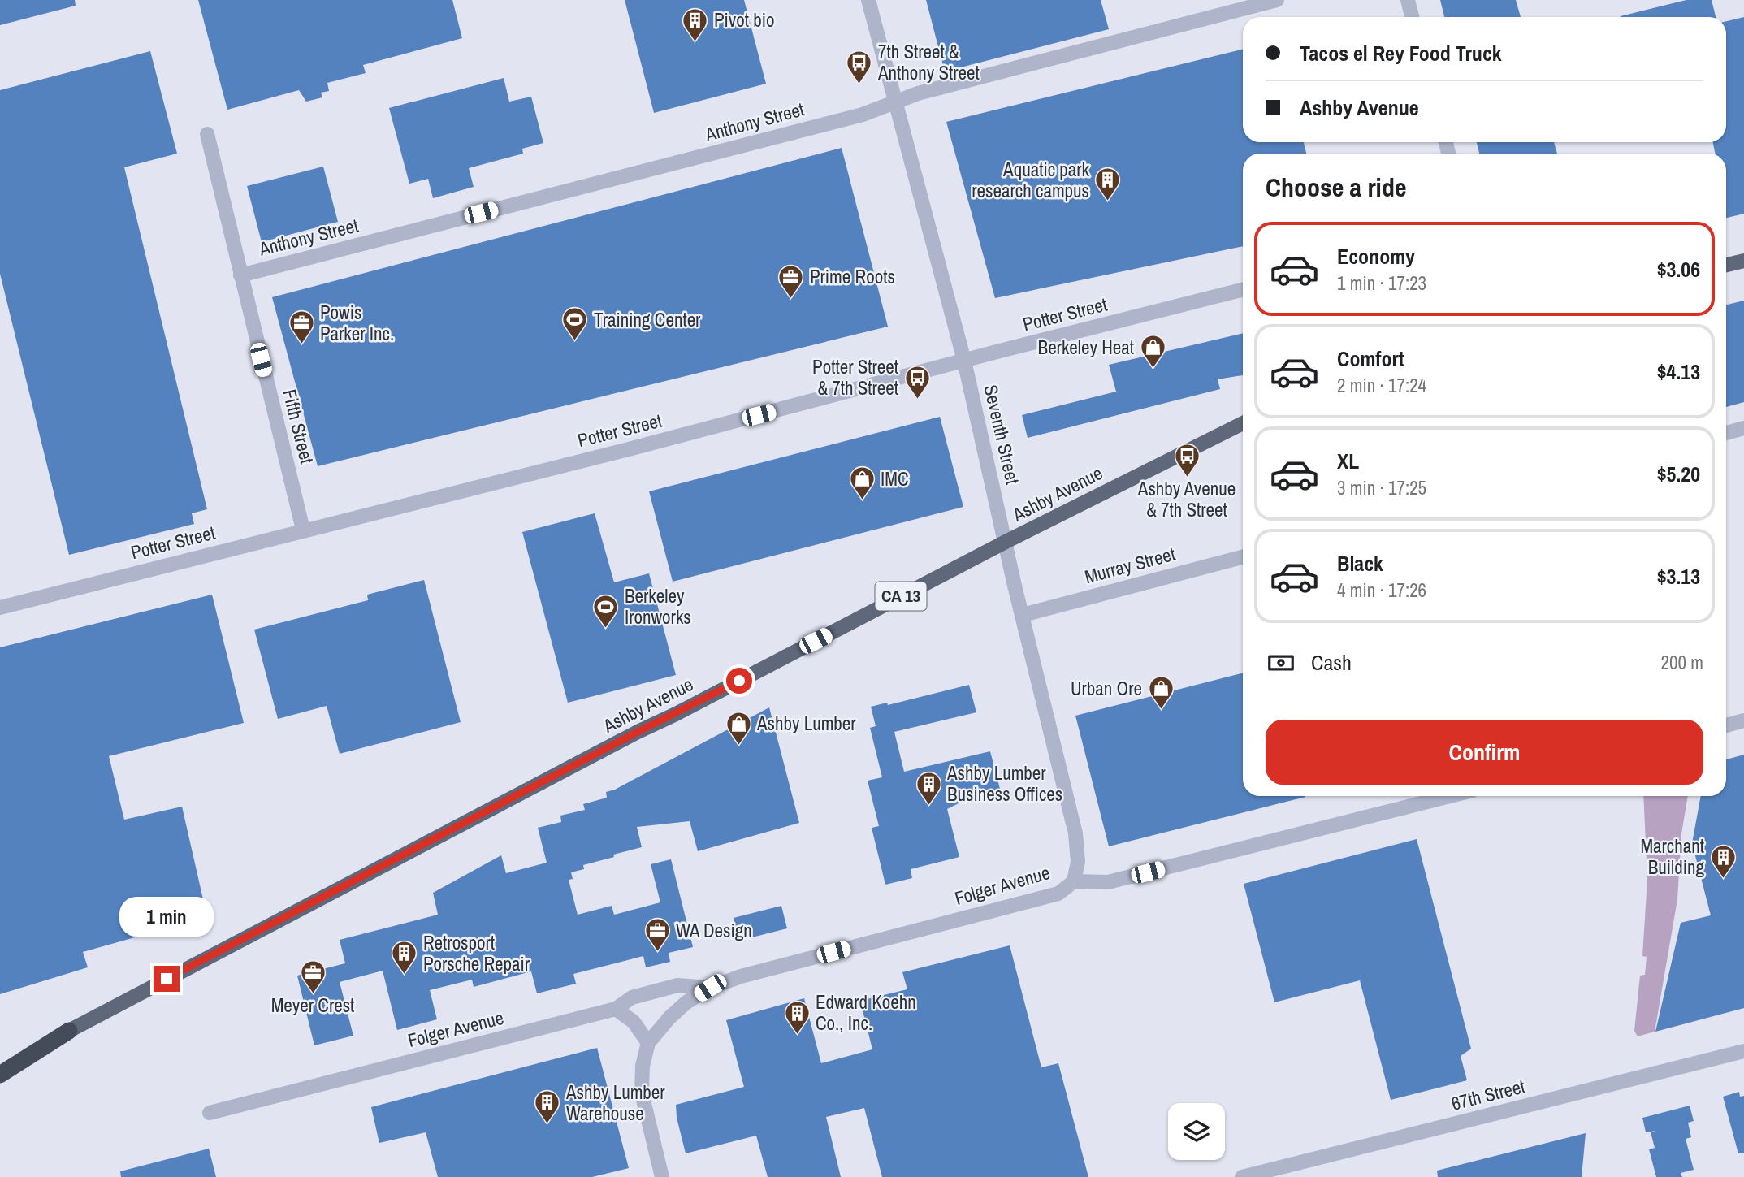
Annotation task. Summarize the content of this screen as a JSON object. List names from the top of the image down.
{
  "streets": {
    "highway": ["CA 13"],
    "main road": ["Ashby Avenue"],
    "street": [
      "Anthony Street",
      "Potter Street",
      "Fifth Street",
      "Seventh Street",
      "Murray Street",
      "Folger Avenue",
      "67th Street"
    ]
  },
  "crossings": [
    ["Anthony Street", "Fifth Street"],
    ["Anthony Street", "Seventh Street"],
    ["Potter Street", "Fifth Street"],
    ["Potter Street", "Seventh Street"],
    ["Seventh Street", "Ashby Avenue"],
    ["Seventh Street", "Murray Street"],
    ["Seventh Street", "Folger Avenue"],
    ["Ashby Avenue", "CA 13"]
  ],
  "places": {
    "building": [
      "Pivot bio",
      "Aquatic park research campus",
      "Ashby Lumber Business Offices",
      "Marchant Building",
      "Retrosport Porsche Repair",
      "Edward Koehn Co., Inc.",
      "Ashby Lumber Warehouse"
    ],
    "bus stop": ["7th Street & Anthony Street", "Potter Street & 7th Street", "Ashby Avenue & 7th Street"],
    "office": [
      "Prime Roots",
      "Powis Parker Inc.",
      "WA Design",
      "Meyer Crest"
    ],
    "sports": ["Training Center", "Berkeley Ironworks"],
    "shop": [
      "Berkeley Heat",
      "IMC",
      "Urban Ore",
      "Ashby Lumber"
    ]
  },
  "page": {
    "banner": ["Tacos el Rey Food Truck", "Ashby Avenue"],
    "heading": "Choose a ride",
    "list": [
      {
        "name": "Economy",
        "note": "1 min · 17:23",
        "value": "$3.06"
      },
      {
        "name": "Comfort",
        "note": "2 min · 17:24",
        "value": "$4.13"
      },
      {
        "name": "XL",
        "note": "3 min · 17:25",
        "value": "$5.20"
      },
      {
        "name": "Black",
        "note": "4 min · 17:26",
        "value": "$3.13"
      }
    ],
    "pay": ["Cash", "200 m"],
    "buttons": "Confirm",
    "bubble": "1 min"
  }
}
